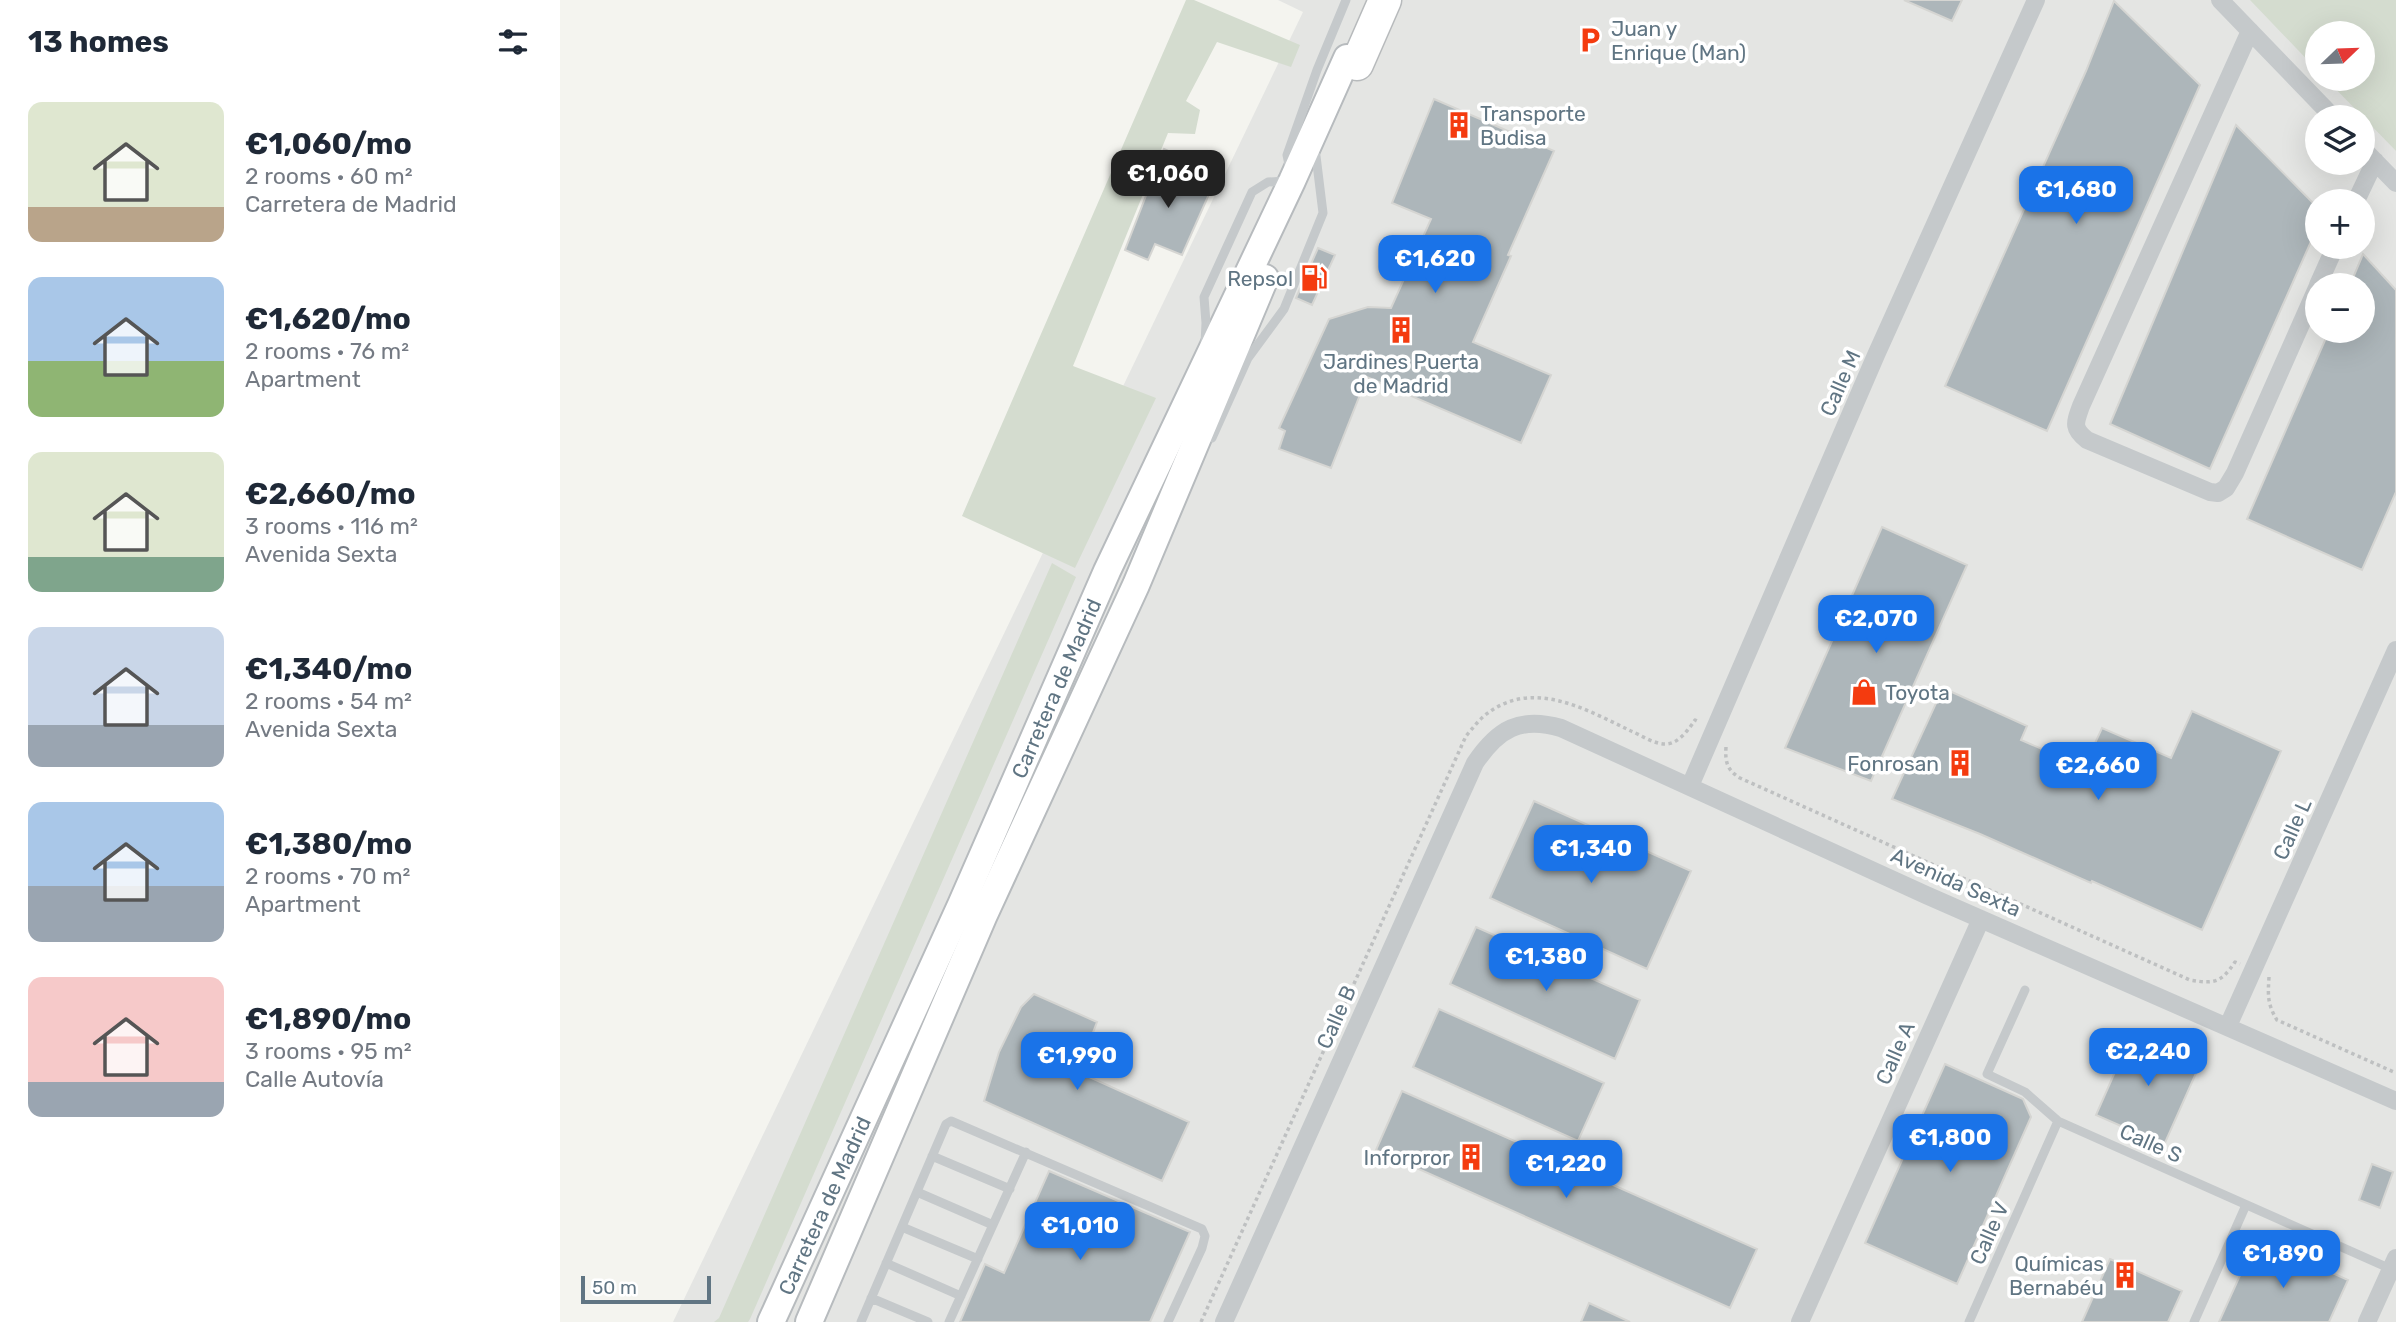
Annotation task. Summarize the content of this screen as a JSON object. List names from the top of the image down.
{
  "streets": {
    "main road": ["Carretera de Madrid"],
    "street": [
      "Calle M",
      "Calle L",
      "Avenida Sexta",
      "Calle B",
      "Calle A"
    ],
    "lane": ["Calle S", "Calle V"]
  },
  "crossings": [
    ["Calle M", "Avenida Sexta"],
    ["Calle L", "Avenida Sexta"],
    ["Avenida Sexta", "Calle B"],
    ["Avenida Sexta", "Calle A"],
    ["Calle S", "Calle V"]
  ],
  "places": {
    "parking": ["Juan y Enrique (Man)"],
    "building": [
      "Transporte Budisa",
      "Jardines Puerta de Madrid",
      "Fonrosan",
      "Inforpror",
      "Químicas Bernabéu"
    ],
    "fuel station": ["Repsol"],
    "shop": ["Toyota"]
  },
  "scale_bar": "50 m",
  "north": "top right",
  "page": {
    "heading": "13 homes",
    "map_buttons": ["+", "−"],
    "list": [
      {
        "name": "€1,060/mo",
        "note": "2 rooms · 60 m² · Carretera de Madrid"
      },
      {
        "name": "€1,620/mo",
        "note": "2 rooms · 76 m² · Apartment"
      },
      {
        "name": "€2,660/mo",
        "note": "3 rooms · 116 m² · Avenida Sexta"
      },
      {
        "name": "€1,340/mo",
        "note": "2 rooms · 54 m² · Avenida Sexta"
      },
      {
        "name": "€1,380/mo",
        "note": "2 rooms · 70 m² · Apartment"
      },
      {
        "name": "€1,890/mo",
        "note": "3 rooms · 95 m² · Calle Autovía"
      }
    ],
    "price": [
      "€1,060",
      "€1,680",
      "€1,620",
      "€2,070",
      "€2,660",
      "€1,340",
      "€1,380",
      "€2,240",
      "€1,990",
      "€1,800",
      "€1,220",
      "€1,010",
      "€1,890"
    ],
    "scale": "50 m"
  }
}
